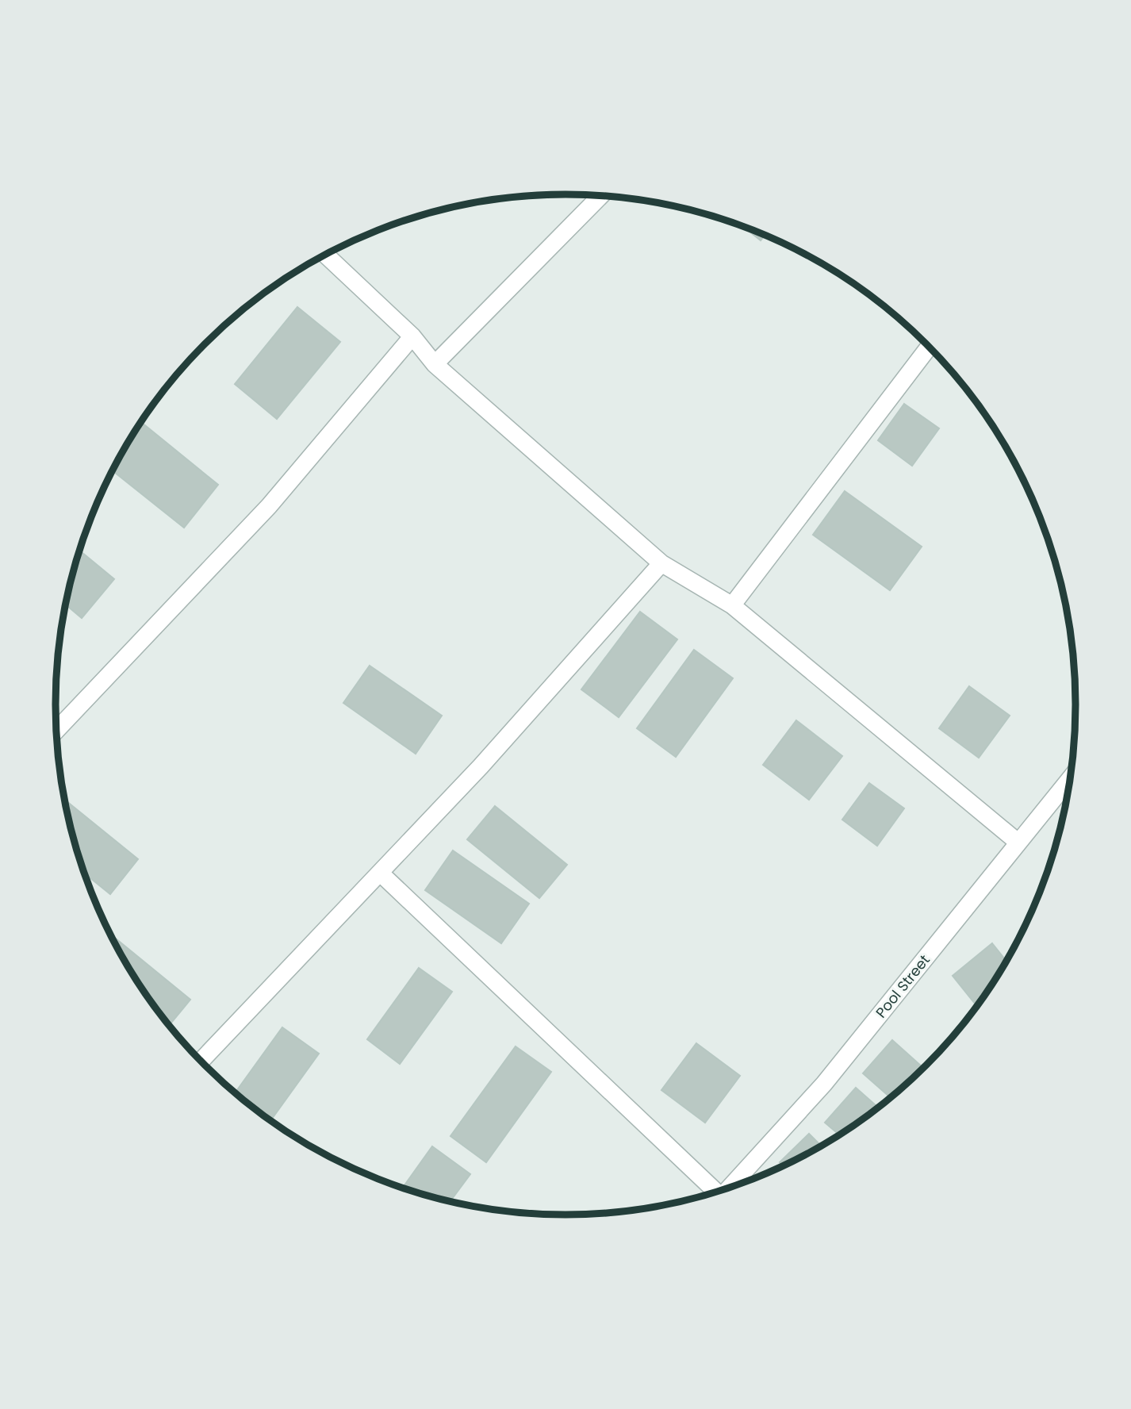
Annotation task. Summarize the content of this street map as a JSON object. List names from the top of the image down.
{
  "streets": {
    "street": ["Pool Street"]
  }
}
